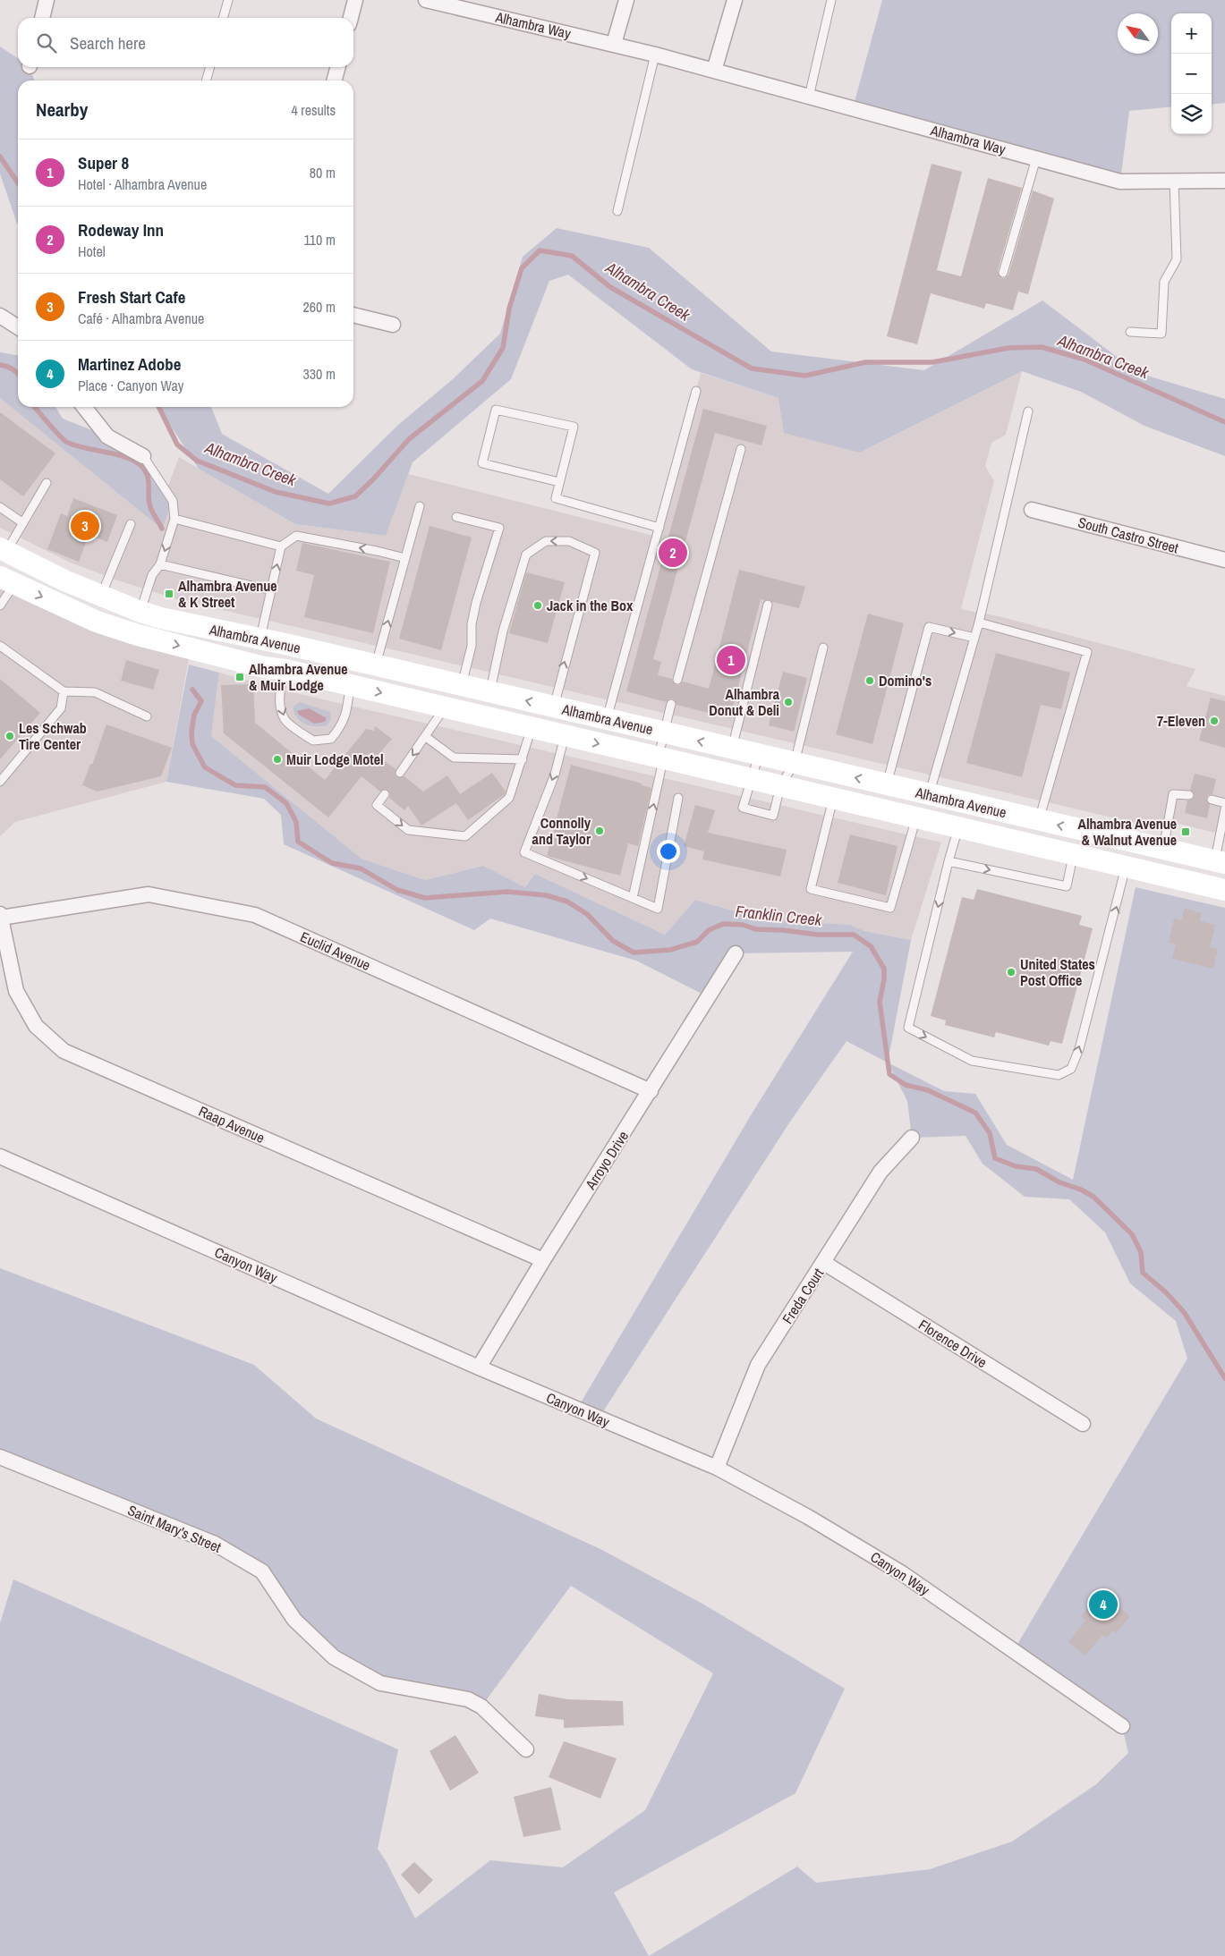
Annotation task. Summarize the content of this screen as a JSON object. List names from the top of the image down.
{
  "streets": {
    "main road": ["Alhambra Avenue"],
    "street": [
      "Alhambra Way",
      "South Castro Street",
      "Euclid Avenue",
      "Raap Avenue",
      "Arroyo Drive",
      "Canyon Way",
      "Freda Court",
      "Florence Drive",
      "Saint Mary's Street"
    ]
  },
  "crossings": [
    ["Euclid Avenue", "Raap Avenue"],
    ["Euclid Avenue", "Arroyo Drive"],
    ["Raap Avenue", "Arroyo Drive"],
    ["Arroyo Drive", "Canyon Way"],
    ["Canyon Way", "Freda Court"],
    ["Freda Court", "Florence Drive"]
  ],
  "water": ["Alhambra Creek", "Franklin Creek"],
  "places": {
    "transit": ["Alhambra Avenue & K Street", "Alhambra Avenue & Muir Lodge", "Alhambra Avenue & Walnut Avenue"],
    "other": [
      "Jack in the Box",
      "Domino's",
      "Alhambra Donut & Deli",
      "7-Eleven",
      "Les Schwab Tire Center",
      "Muir Lodge Motel",
      "Connolly and Taylor",
      "United States Post Office"
    ]
  },
  "north": "top left",
  "page": {
    "map_buttons": ["+", "−"],
    "search": "Search here",
    "heading": ["Nearby", "4 results"],
    "list": [
      {
        "mark": "1",
        "name": "Super 8",
        "note": "Hotel · Alhambra Avenue",
        "value": "80 m"
      },
      {
        "mark": "2",
        "name": "Rodeway Inn",
        "note": "Hotel",
        "value": "110 m"
      },
      {
        "mark": "3",
        "name": "Fresh Start Cafe",
        "note": "Café · Alhambra Avenue",
        "value": "260 m"
      },
      {
        "mark": "4",
        "name": "Martinez Adobe",
        "note": "Place · Canyon Way",
        "value": "330 m"
      }
    ],
    "pins": [
      "3",
      "2",
      "1",
      "4"
    ]
  }
}
